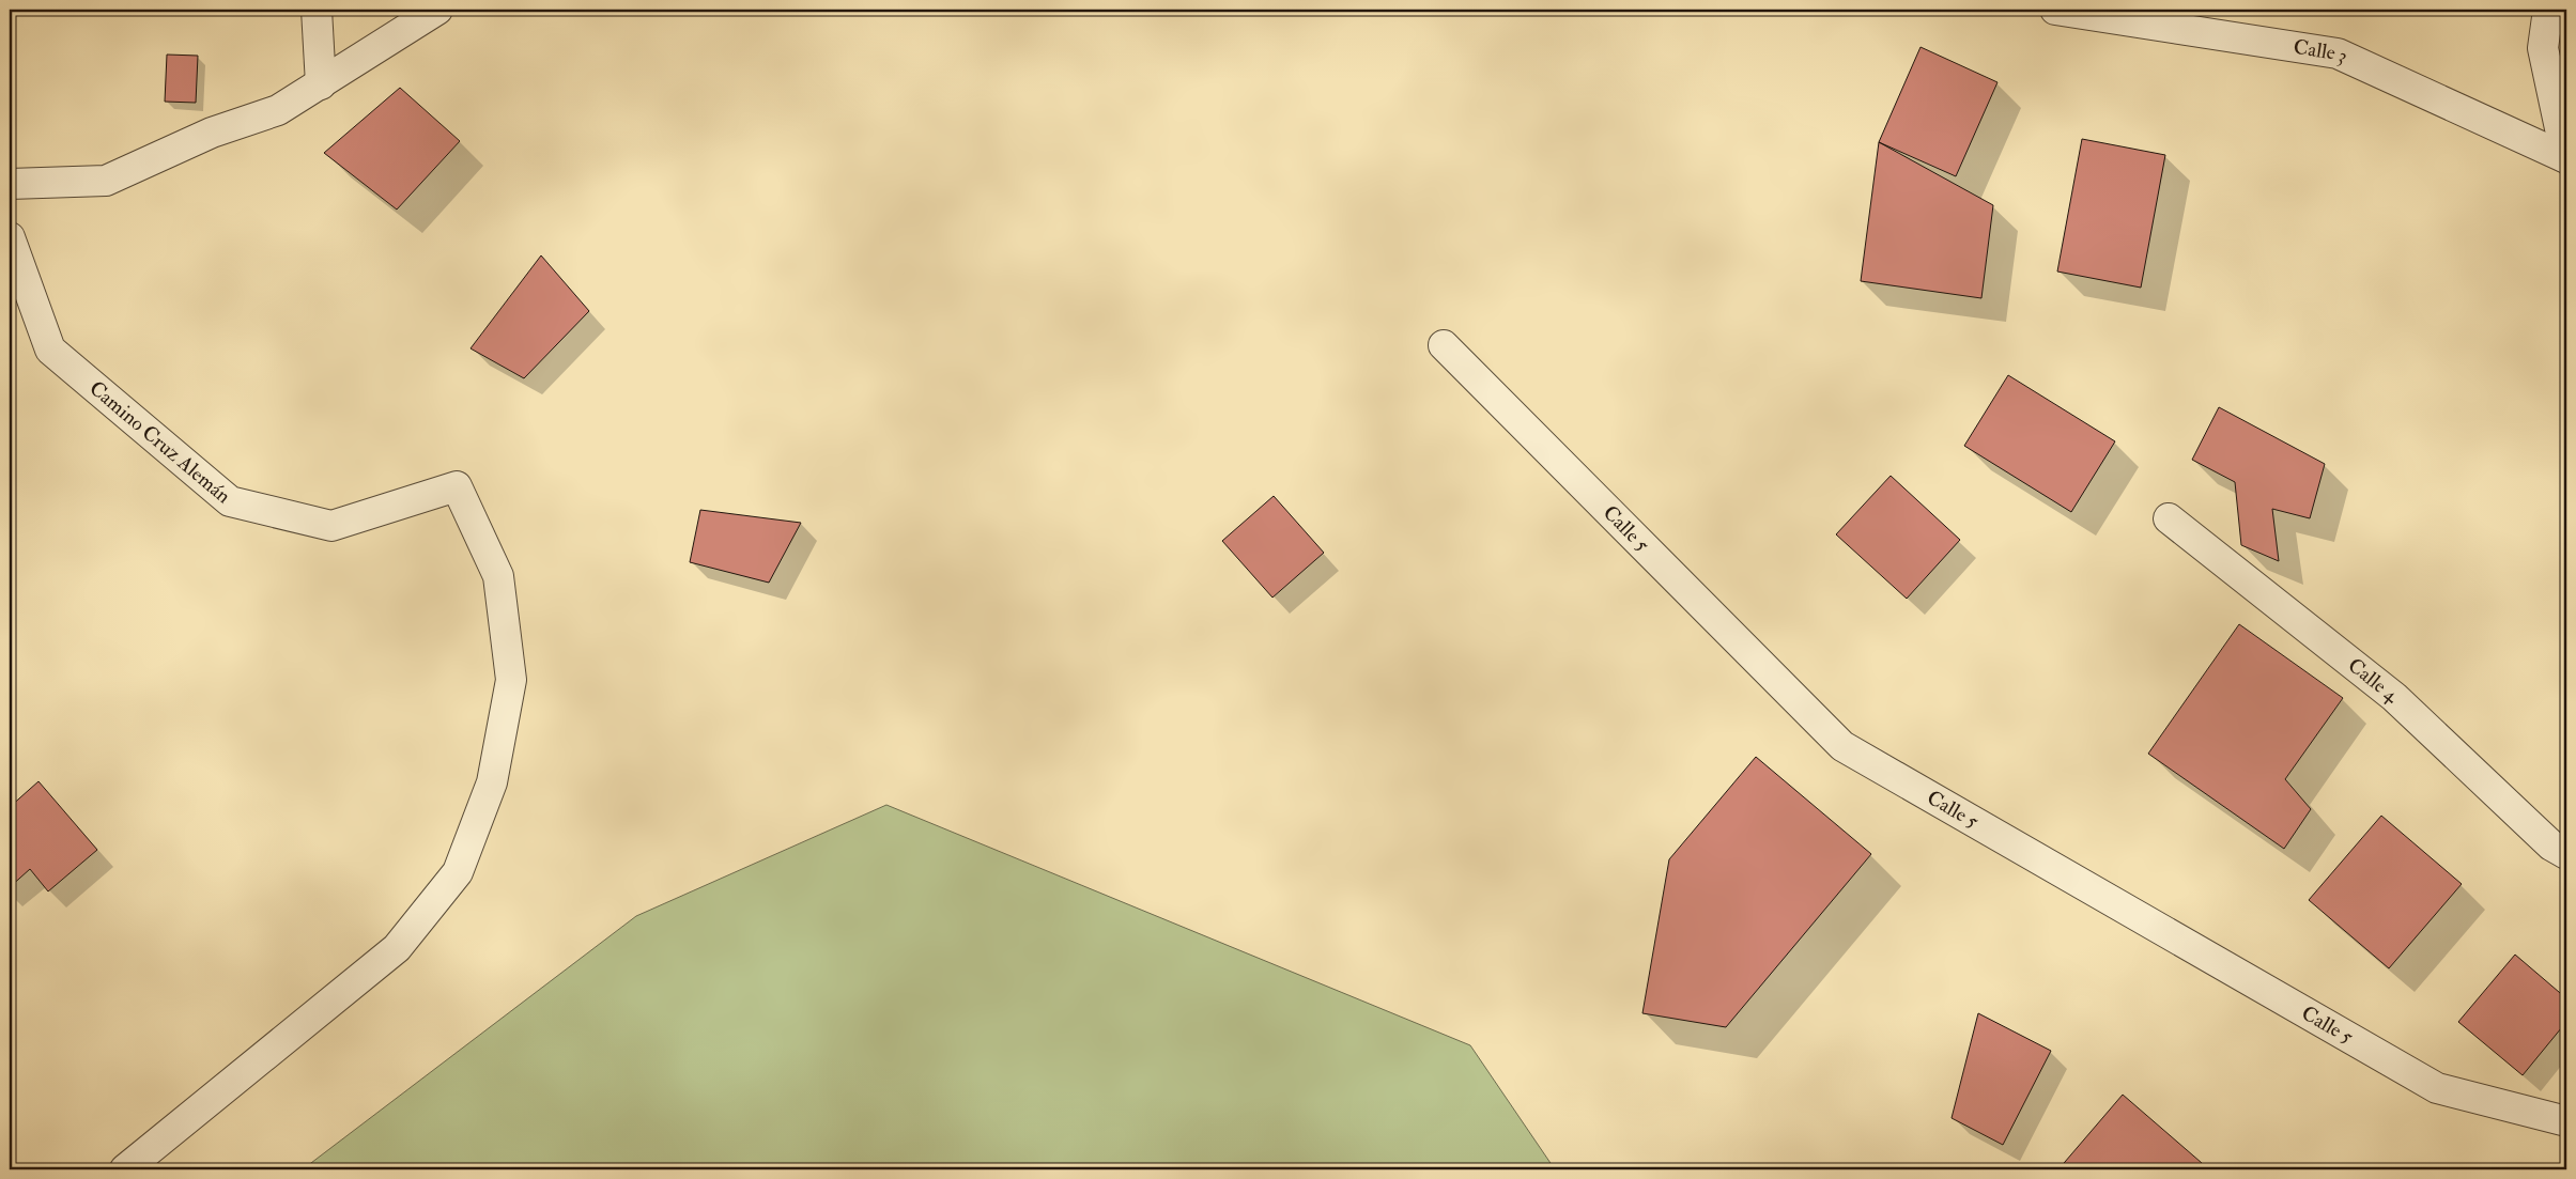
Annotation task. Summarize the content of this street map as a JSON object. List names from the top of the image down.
{
  "streets": {
    "street": [
      "Calle 3",
      "Camino Cruz Alemán",
      "Calle 5",
      "Calle 4"
    ]
  }
}
